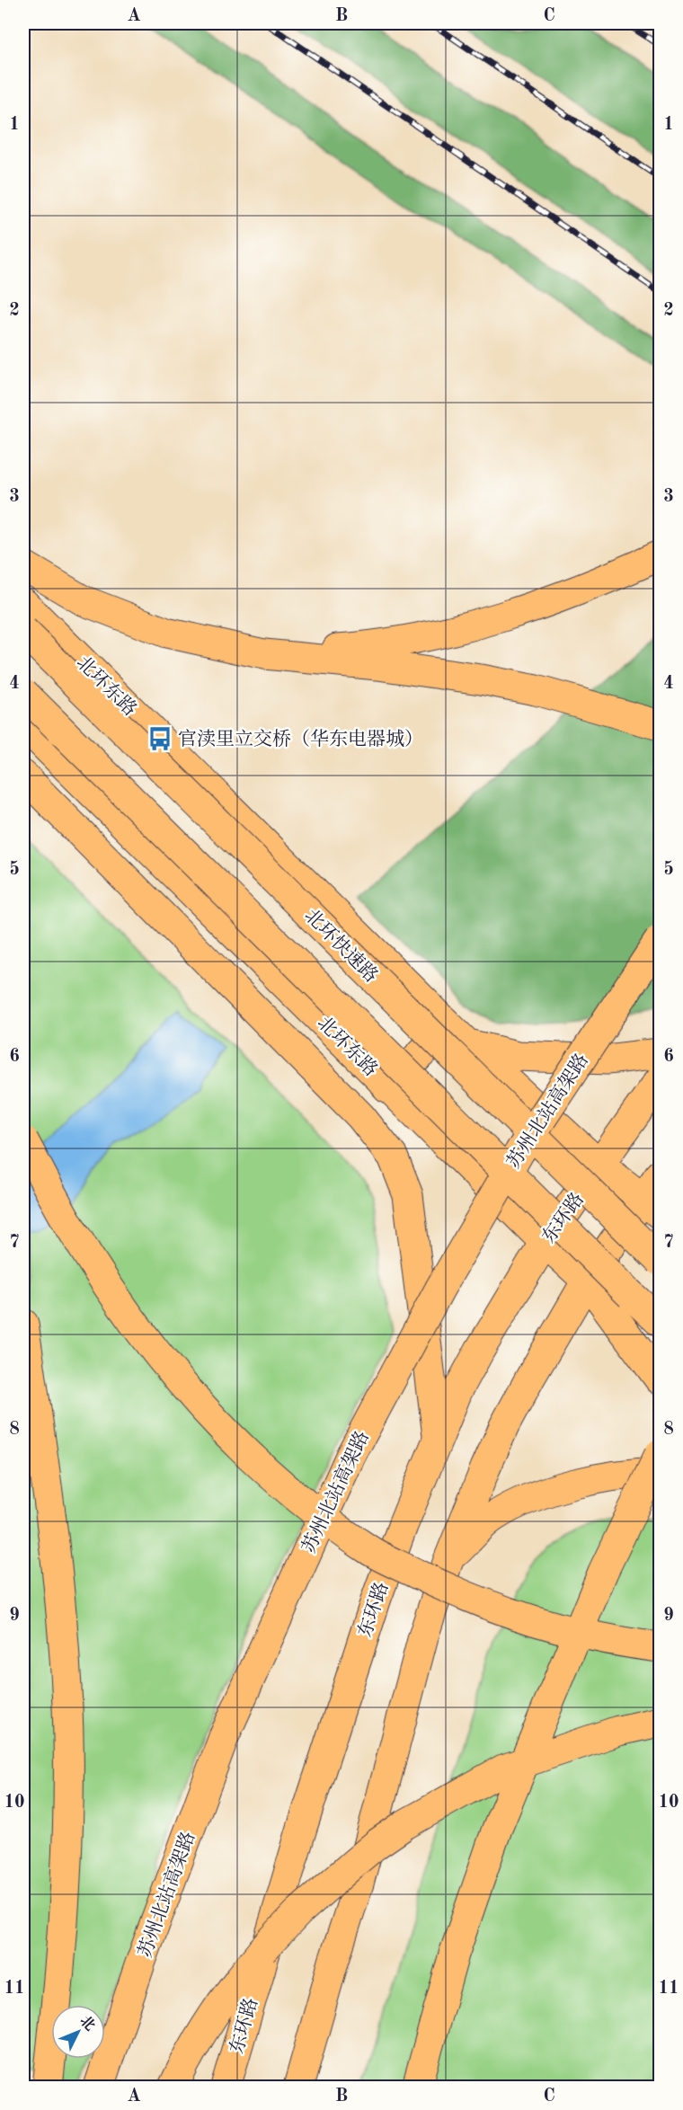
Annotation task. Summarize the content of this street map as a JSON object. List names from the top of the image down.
{
  "streets": {
    "main road": [
      "北环东路",
      "北环快速路",
      "苏州北站高架路",
      "东环路"
    ]
  },
  "crossings": [
    ["北环东路", "东环路"]
  ],
  "places": {
    "bus stop": ["官渎里立交桥（华东电器城）"]
  },
  "north": "top right",
  "grid": {
    "columns": ["A", "B", "C"],
    "rows": [
      "1",
      "2",
      "3",
      "4",
      "5",
      "6",
      "7",
      "8",
      "9",
      "10",
      "11"
    ]
  }
}
